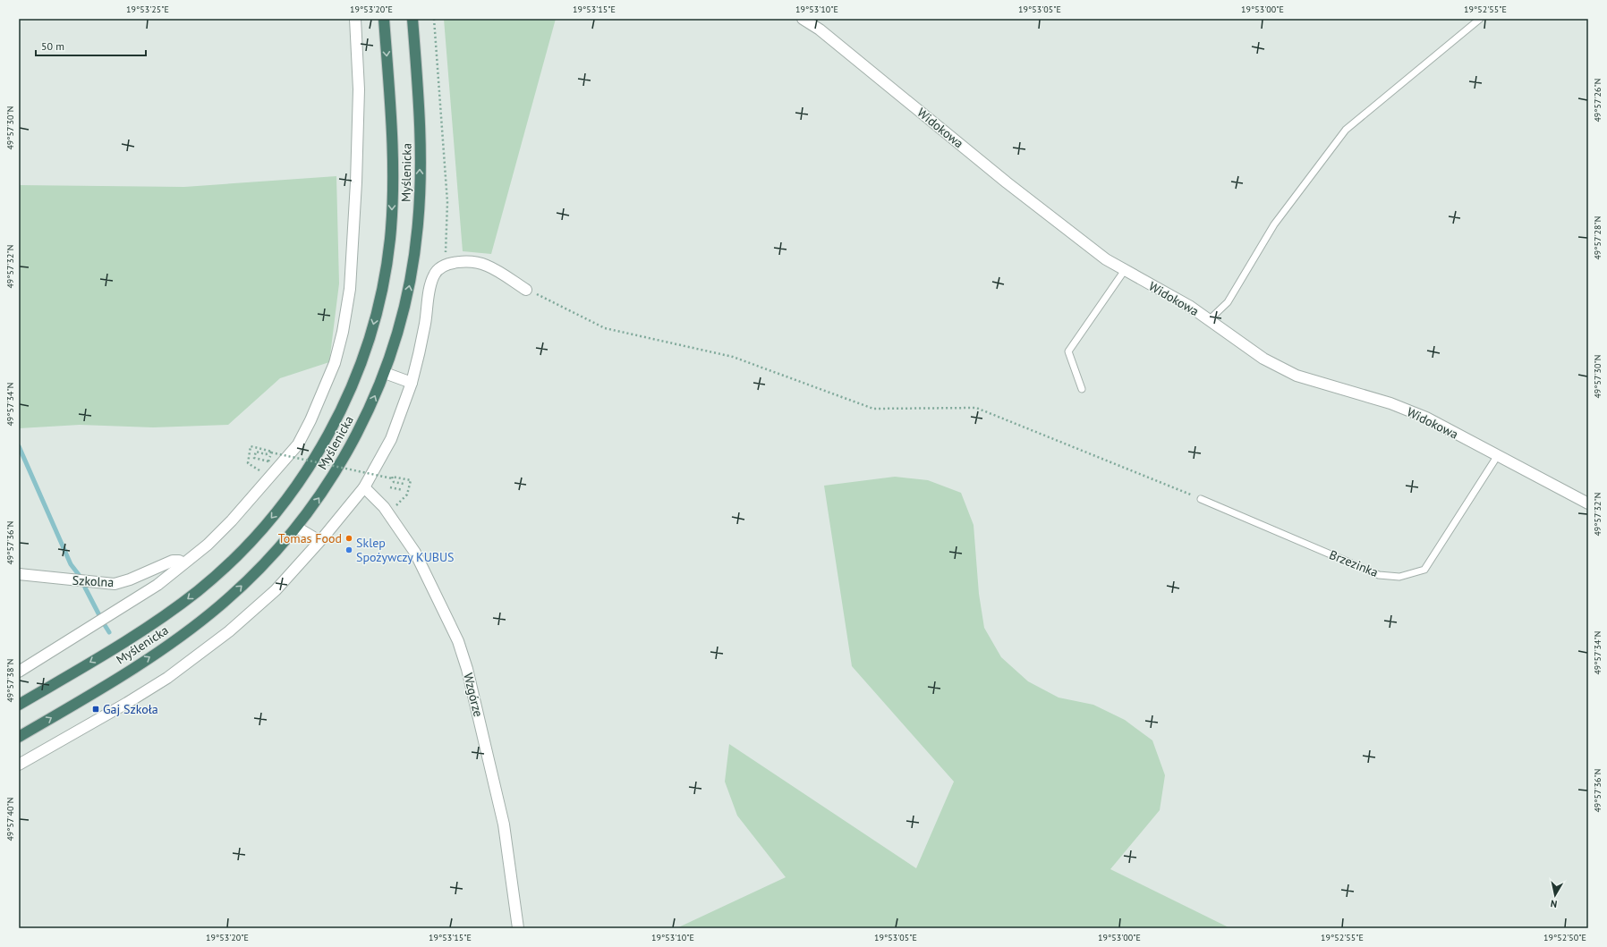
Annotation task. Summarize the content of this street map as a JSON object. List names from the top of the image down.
{
  "streets": {
    "highway": ["Myślenicka"],
    "street": ["Widokowa", "Szkolna", "Wzgórze"],
    "lane": ["Brzezinka"]
  },
  "crossings": [
    ["Widokowa", "Brzezinka"]
  ],
  "places": {
    "other": ["Tomas Food", "Sklep Spożywczy KUBUS"],
    "transit": ["Gaj Szkoła"]
  },
  "scale_bar": "50 m",
  "north": "bottom",
  "coordinates": [
    "19°53'25\"E",
    "19°53'20\"E",
    "19°53'15\"E",
    "19°53'10\"E",
    "19°53'05\"E",
    "19°53'00\"E",
    "19°52'55\"E",
    "49°57'26\"N",
    "49°57'30\"N",
    "49°57'28\"N",
    "49°57'32\"N",
    "49°57'34\"N",
    "49°57'36\"N",
    "49°57'38\"N",
    "49°57'40\"N",
    "19°52'50\"E"
  ]
}
